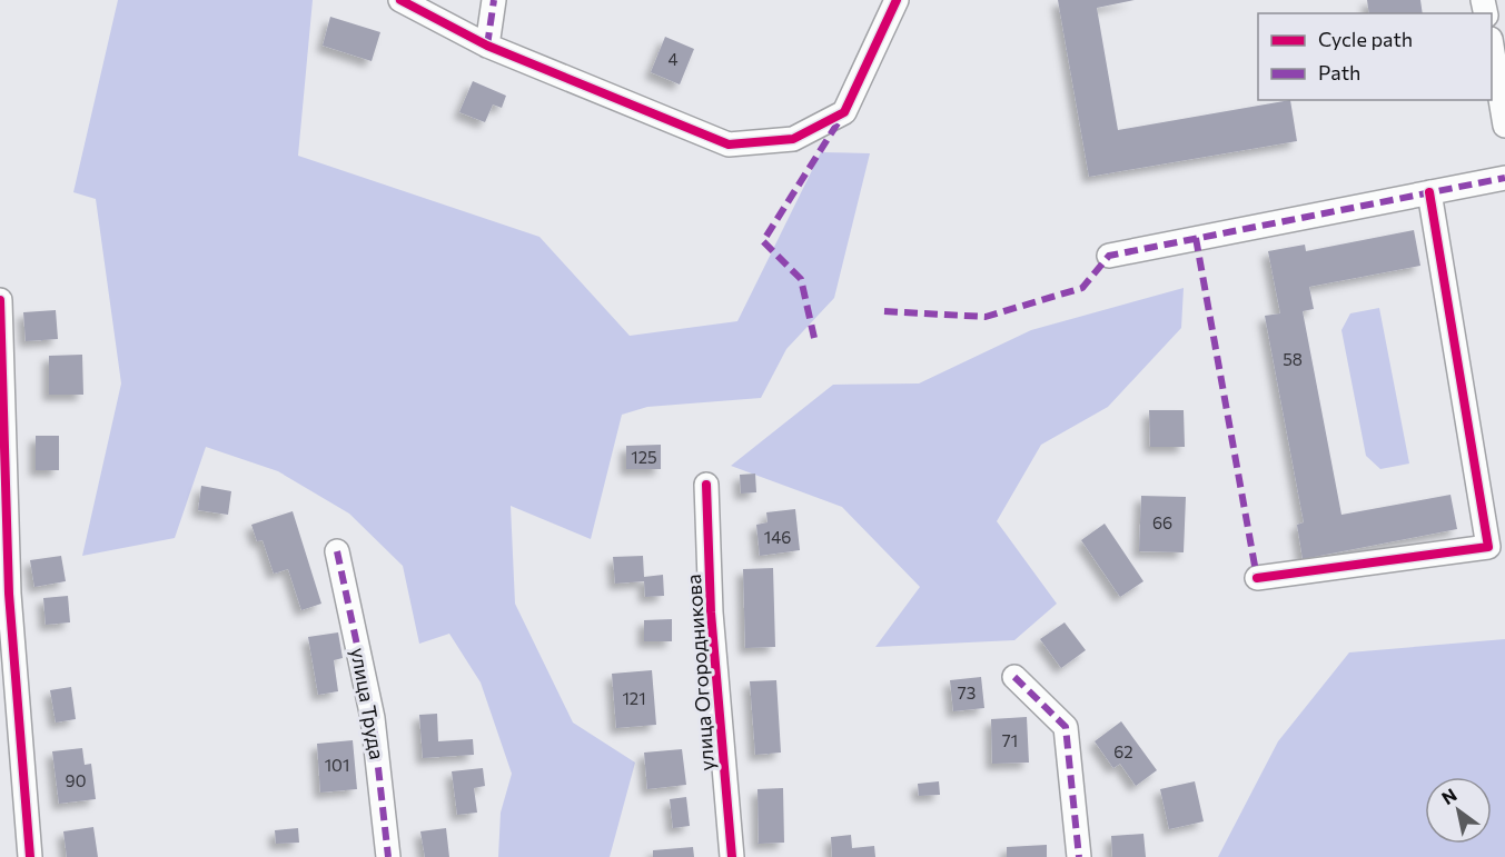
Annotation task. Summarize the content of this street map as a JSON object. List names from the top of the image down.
{
  "streets": {
    "street": ["улица Огородникова", "улица Труда"]
  },
  "house_numbers": [
    "4",
    "58",
    "125",
    "66",
    "146",
    "73",
    "121",
    "71",
    "62",
    "101",
    "90"
  ],
  "legend": ["Cycle path", "Path"],
  "north": "top left"
}
